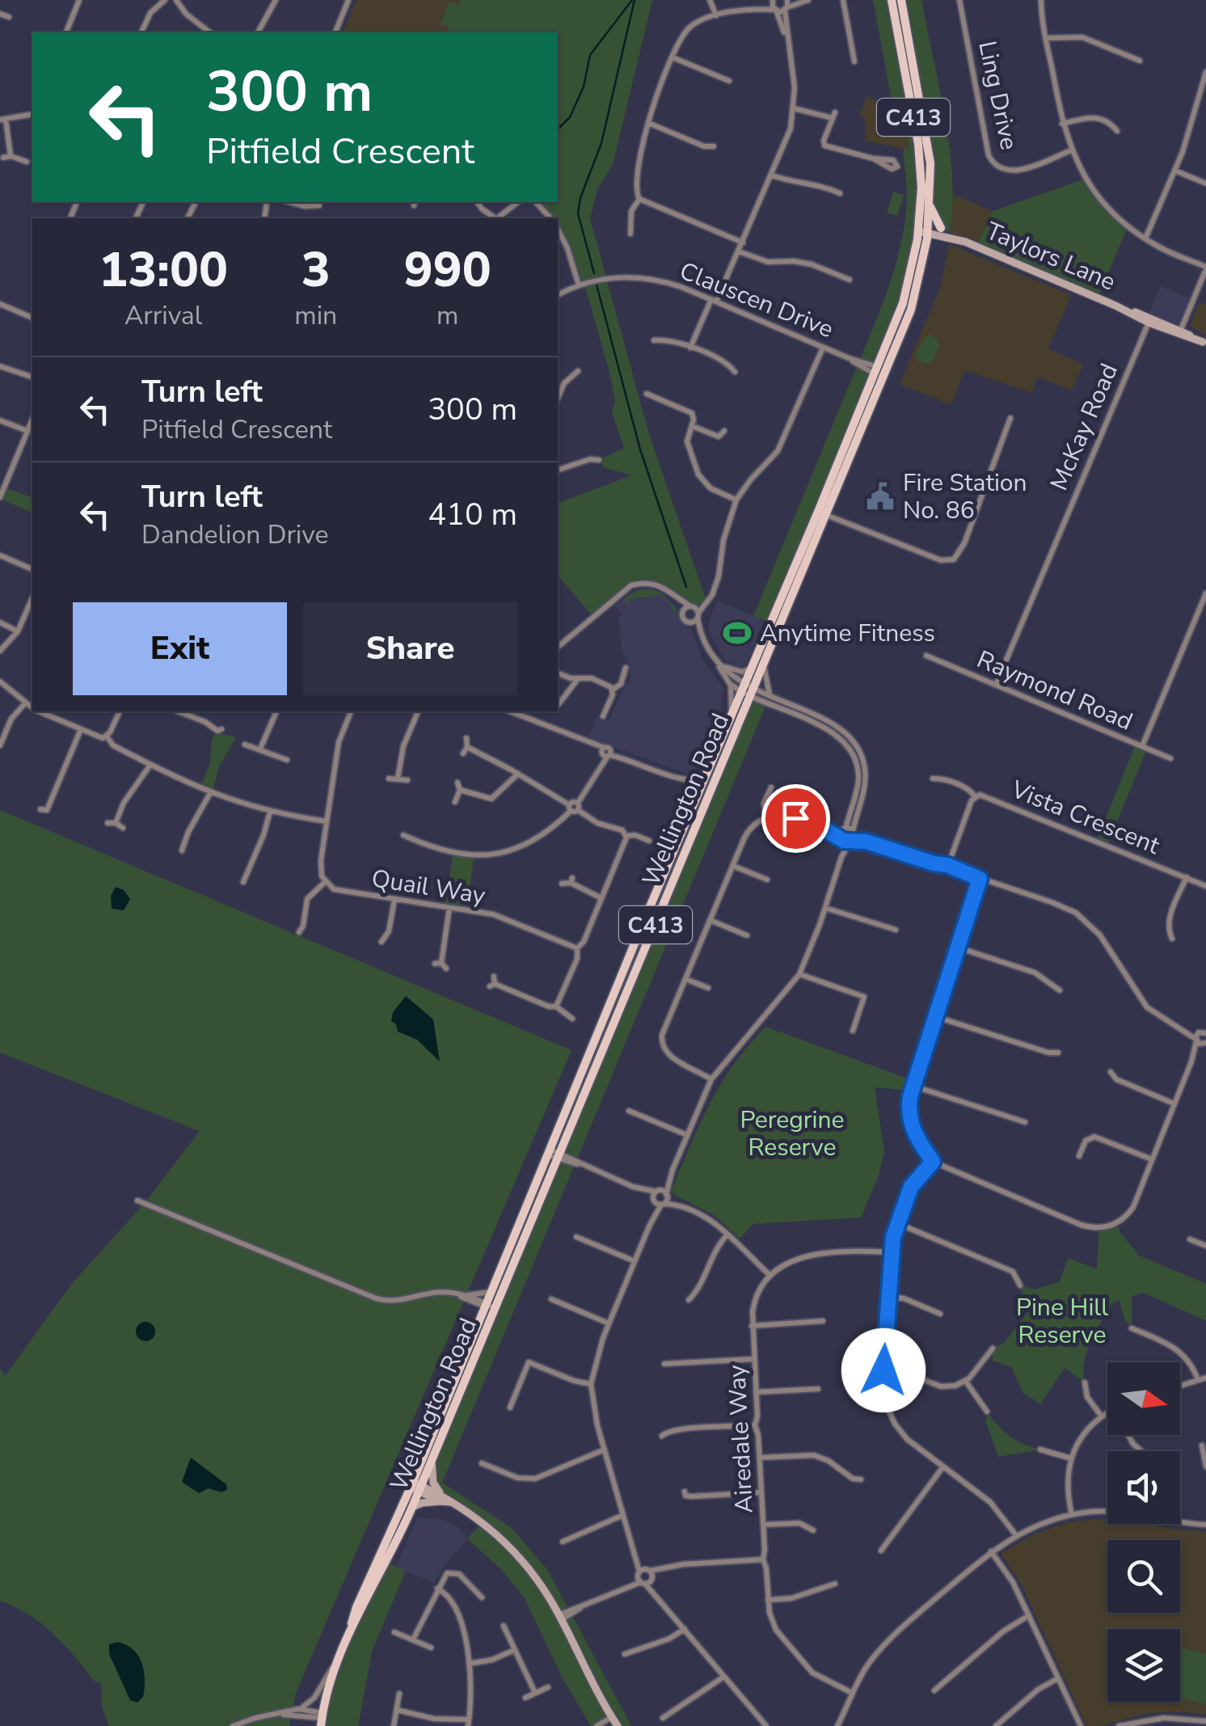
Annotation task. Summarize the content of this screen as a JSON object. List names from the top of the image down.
{
  "streets": {
    "main road": ["C413", "Taylors Lane", "Wellington Road"],
    "street": [
      "Ling Drive",
      "Clauscen Drive",
      "McKay Road",
      "Raymond Road",
      "Vista Crescent",
      "Quail Way",
      "Airedale Way"
    ]
  },
  "crossings": [
    ["Taylors Lane", "McKay Road"],
    ["Taylors Lane", "Wellington Road"],
    ["Clauscen Drive", "Wellington Road"],
    ["McKay Road", "Raymond Road"]
  ],
  "parks": ["Peregrine Reserve", "Pine Hill Reserve"],
  "places": {
    "public building": ["Fire Station No. 86"],
    "sports": ["Anytime Fitness"]
  },
  "north": "right",
  "page": {
    "turn": ["300 m", "Pitfield Crescent"],
    "eta": [
      "13:00",
      "Arrival",
      "3",
      "min",
      "990",
      "m"
    ],
    "list": [
      {
        "name": "Turn left",
        "note": "Pitfield Crescent",
        "value": "300 m"
      },
      {
        "name": "Turn left",
        "note": "Dandelion Drive",
        "value": "410 m"
      }
    ],
    "buttons": ["Exit", "Share"]
  }
}
